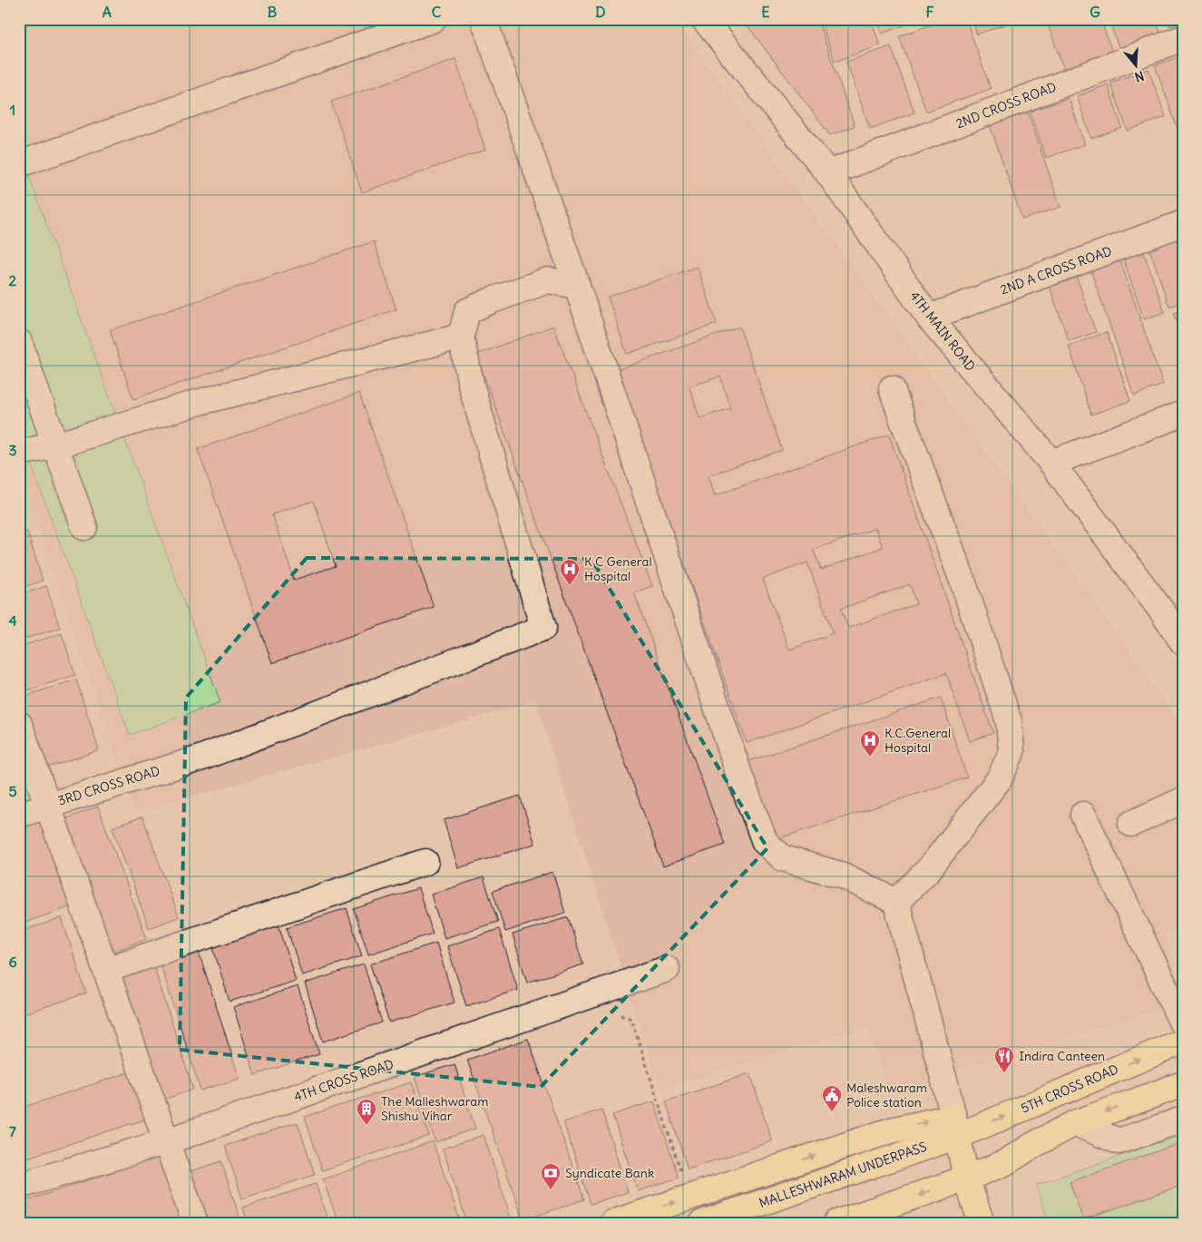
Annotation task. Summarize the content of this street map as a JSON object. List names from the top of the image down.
{
  "streets": {
    "main road": ["5TH CROSS ROAD", "MALLESHWARAM UNDERPASS"],
    "street": [
      "2ND CROSS ROAD",
      "2ND A CROSS ROAD",
      "4TH MAIN ROAD",
      "3RD CROSS ROAD",
      "4TH CROSS ROAD"
    ]
  },
  "crossings": [
    ["2ND CROSS ROAD", "4TH MAIN ROAD"],
    ["2ND A CROSS ROAD", "4TH MAIN ROAD"],
    ["5TH CROSS ROAD", "MALLESHWARAM UNDERPASS"]
  ],
  "places": {
    "hospital": ["K C General Hospital", "K.C.General Hospital"],
    "restaurant": ["Indira Canteen"],
    "public building": ["Maleshwaram Police station"],
    "building": ["The Malleshwaram Shishu Vihar"],
    "bank": ["Syndicate Bank"]
  },
  "north": "bottom",
  "grid": {
    "columns": [
      "A",
      "B",
      "C",
      "D",
      "E",
      "F",
      "G"
    ],
    "rows": [
      "1",
      "2",
      "3",
      "4",
      "5",
      "6",
      "7"
    ]
  }
}
